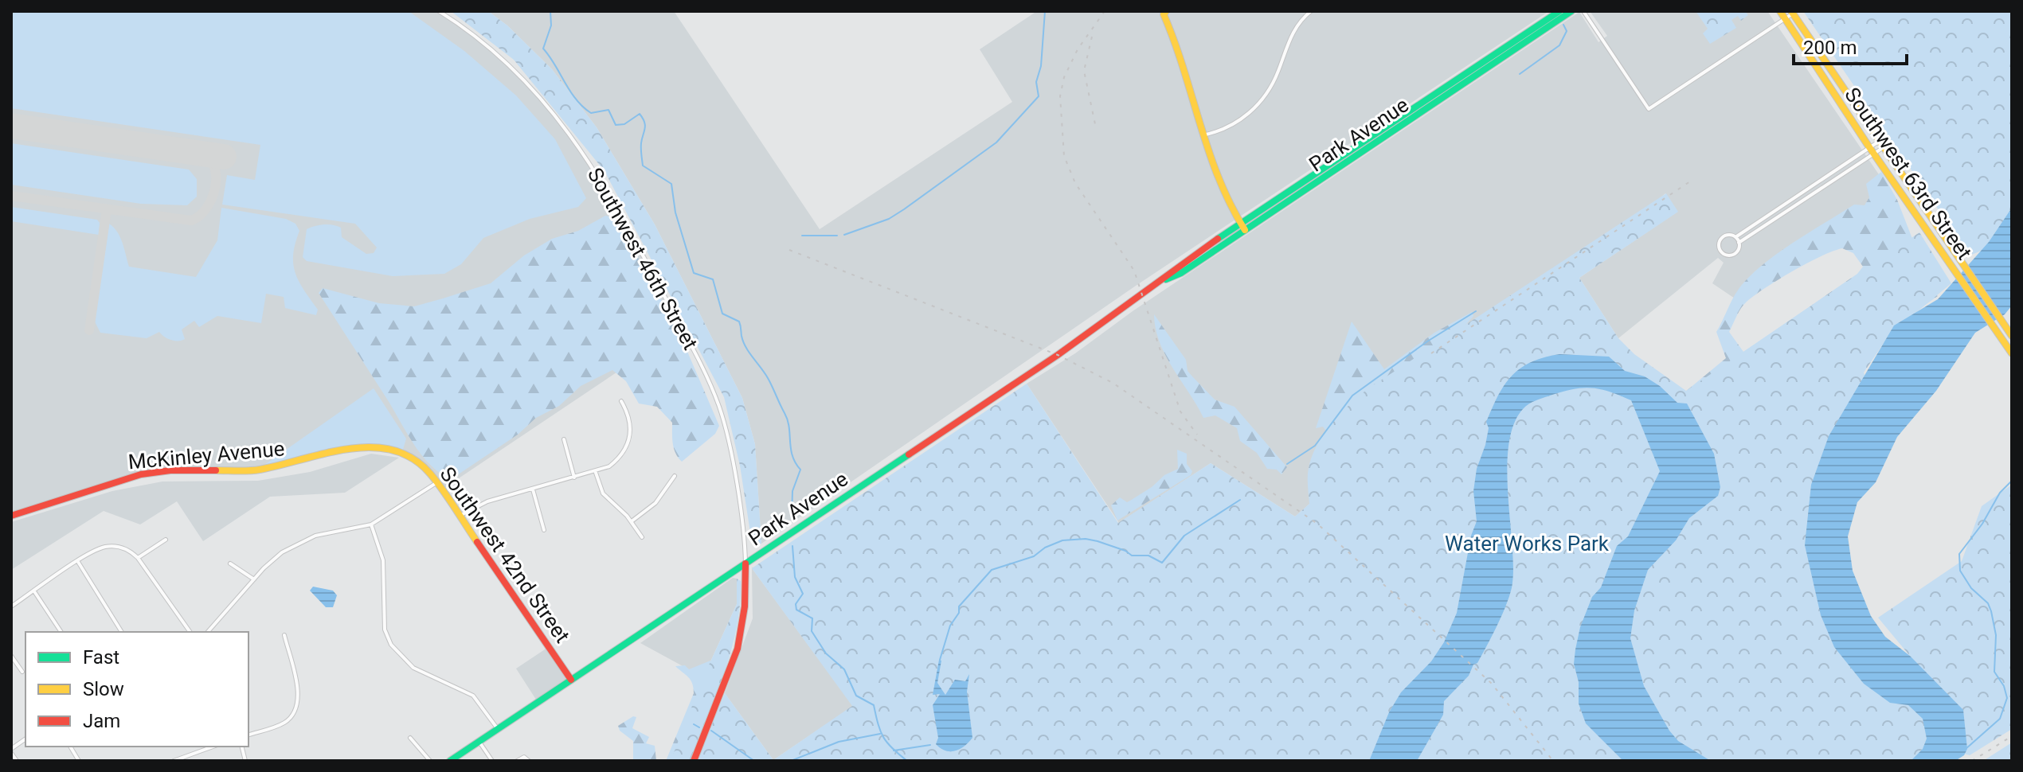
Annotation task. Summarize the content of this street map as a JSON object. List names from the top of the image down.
{
  "streets": {
    "main road": [
      "Park Avenue",
      "Southwest 63rd Street",
      "McKinley Avenue",
      "Southwest 42nd Street"
    ],
    "street": ["Southwest 46th Street"]
  },
  "crossings": [
    ["Park Avenue", "Southwest 46th Street"],
    ["Park Avenue", "Southwest 42nd Street"],
    ["McKinley Avenue", "Southwest 42nd Street"]
  ],
  "parks": ["Water Works Park"],
  "legend": ["Fast", "Slow", "Jam"],
  "scale_bar": "200 m"
}
